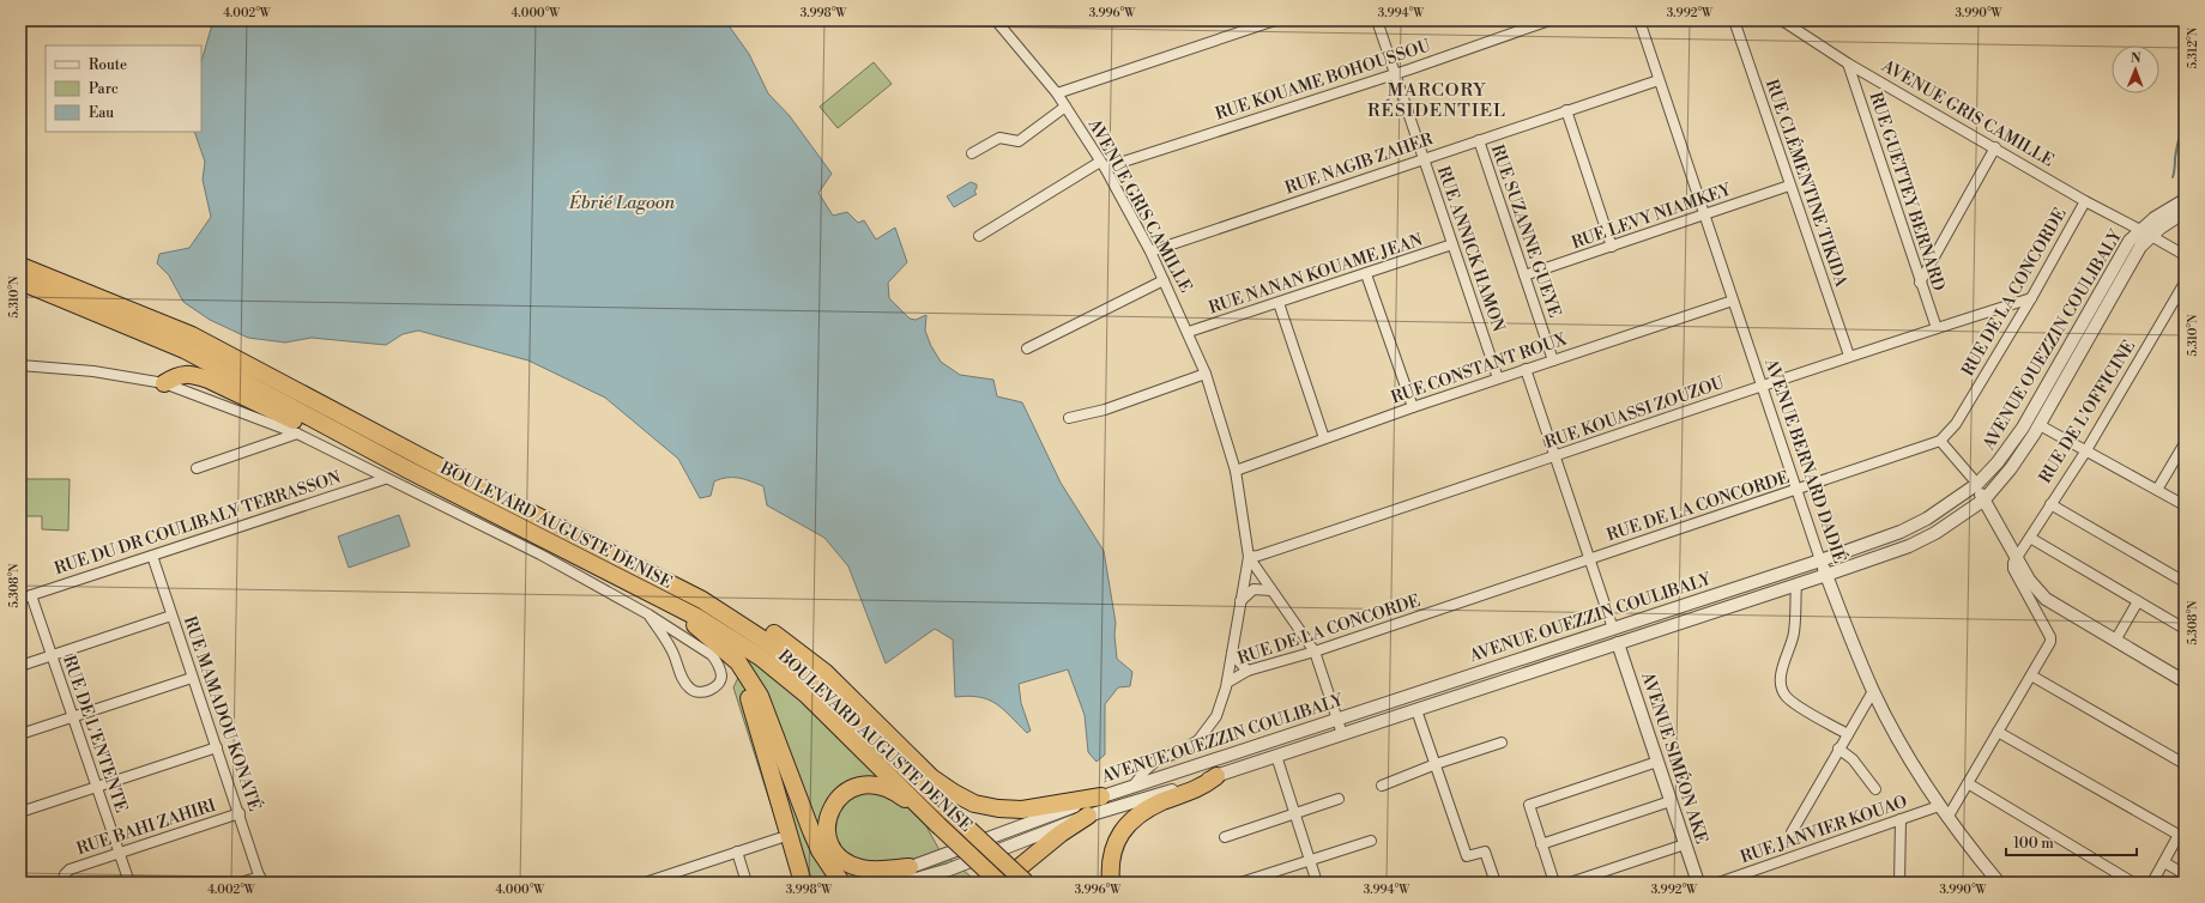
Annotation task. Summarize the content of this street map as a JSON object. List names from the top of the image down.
{
  "streets": {
    "highway": ["BOULEVARD AUGUSTE DENISE"],
    "street": [
      "RUE KOUAME BOHOUSSOU",
      "AVENUE GRIS CAMILLE",
      "RUE NAGIB ZAHER",
      "RUE CLÉMENTINE TIKIDA",
      "RUE GUETTEY BERNARD",
      "RUE LEVY NIAMKEY",
      "RUE SUZANNE GUEYE",
      "RUE ANNICK HAMON",
      "RUE NANAN KOUAME JEAN",
      "RUE DE LA CONCORDE",
      "AVENUE OUEZZIN COULIBALY",
      "RUE CONSTANT ROUX",
      "RUE DE L'OFFICINE",
      "RUE KOUASSI ZOUZOU",
      "AVENUE BERNARD DADIÉ",
      "RUE DU DR COULIBALY TERRASSON",
      "RUE MAMADOU KONATÉ",
      "RUE DE L'ENTENTE",
      "AVENUE SIMÉON AKE",
      "RUE BAHI ZAHIRI",
      "RUE JANVIER KOUAO"
    ]
  },
  "crossings": [
    ["RUE KOUAME BOHOUSSOU", "AVENUE GRIS CAMILLE"],
    ["RUE KOUAME BOHOUSSOU", "RUE ANNICK HAMON"],
    ["AVENUE GRIS CAMILLE", "RUE NAGIB ZAHER"],
    ["AVENUE GRIS CAMILLE", "RUE GUETTEY BERNARD"],
    ["AVENUE GRIS CAMILLE", "RUE NANAN KOUAME JEAN"],
    ["AVENUE GRIS CAMILLE", "RUE DE LA CONCORDE"],
    ["AVENUE GRIS CAMILLE", "AVENUE OUEZZIN COULIBALY"],
    ["AVENUE GRIS CAMILLE", "RUE CONSTANT ROUX"],
    ["AVENUE GRIS CAMILLE", "RUE KOUASSI ZOUZOU"],
    ["RUE NAGIB ZAHER", "RUE SUZANNE GUEYE"],
    ["RUE NAGIB ZAHER", "RUE ANNICK HAMON"],
    ["RUE NAGIB ZAHER", "AVENUE BERNARD DADIÉ"],
    ["RUE CLÉMENTINE TIKIDA", "RUE LEVY NIAMKEY"],
    ["RUE CLÉMENTINE TIKIDA", "RUE KOUASSI ZOUZOU"],
    ["RUE GUETTEY BERNARD", "RUE KOUASSI ZOUZOU"],
    ["RUE LEVY NIAMKEY", "RUE SUZANNE GUEYE"],
    ["RUE LEVY NIAMKEY", "AVENUE BERNARD DADIÉ"],
    ["RUE SUZANNE GUEYE", "RUE CONSTANT ROUX"],
    ["RUE ANNICK HAMON", "RUE NANAN KOUAME JEAN"],
    ["RUE ANNICK HAMON", "RUE CONSTANT ROUX"],
    ["RUE DE LA CONCORDE", "RUE KOUASSI ZOUZOU"],
    ["RUE DE LA CONCORDE", "AVENUE BERNARD DADIÉ"],
    ["AVENUE OUEZZIN COULIBALY", "AVENUE BERNARD DADIÉ"],
    ["AVENUE OUEZZIN COULIBALY", "AVENUE SIMÉON AKE"],
    ["RUE CONSTANT ROUX", "AVENUE BERNARD DADIÉ"],
    ["RUE KOUASSI ZOUZOU", "AVENUE BERNARD DADIÉ"],
    ["AVENUE BERNARD DADIÉ", "RUE JANVIER KOUAO"],
    ["RUE DU DR COULIBALY TERRASSON", "RUE MAMADOU KONATÉ"],
    ["RUE DU DR COULIBALY TERRASSON", "RUE DE L'ENTENTE"],
    ["RUE MAMADOU KONATÉ", "RUE BAHI ZAHIRI"],
    ["RUE DE L'ENTENTE", "RUE BAHI ZAHIRI"]
  ],
  "districts": ["MARCORY RÉSIDENTIEL"],
  "water": ["Ébrié Lagoon"],
  "legend": ["Route", "Parc", "Eau"],
  "scale_bar": "100 m",
  "north": "top",
  "coordinates": [
    "4.002°W",
    "4.000°W",
    "3.998°W",
    "3.996°W",
    "3.994°W",
    "3.992°W",
    "3.990°W",
    "5.312°N",
    "5.310°N",
    "5.308°N"
  ]
}
